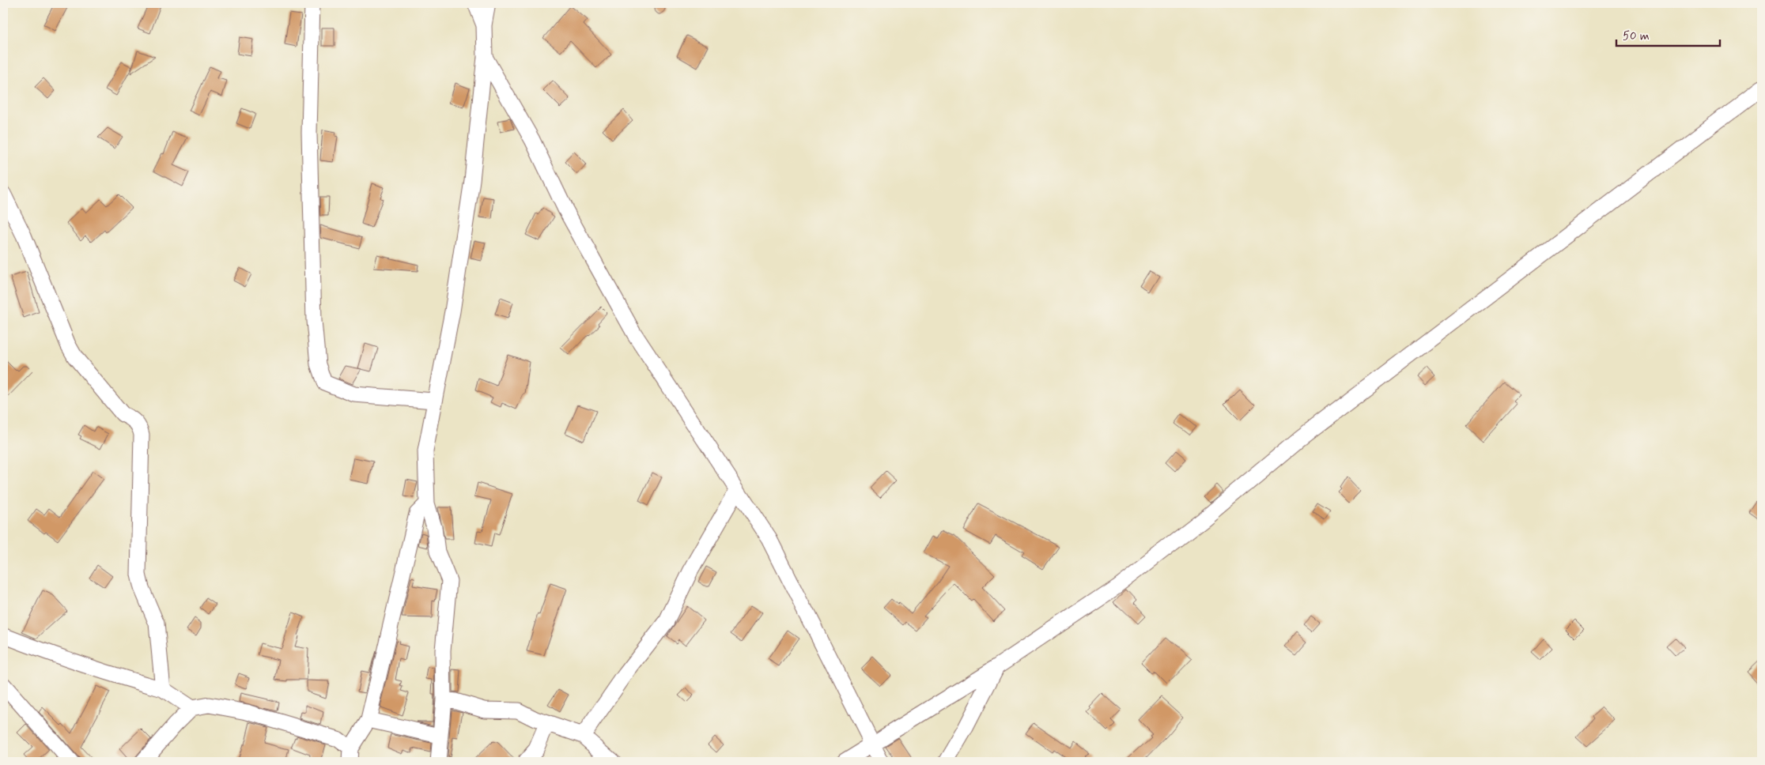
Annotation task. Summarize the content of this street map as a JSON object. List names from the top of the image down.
{
  "scale_bar": "50 m"
}
